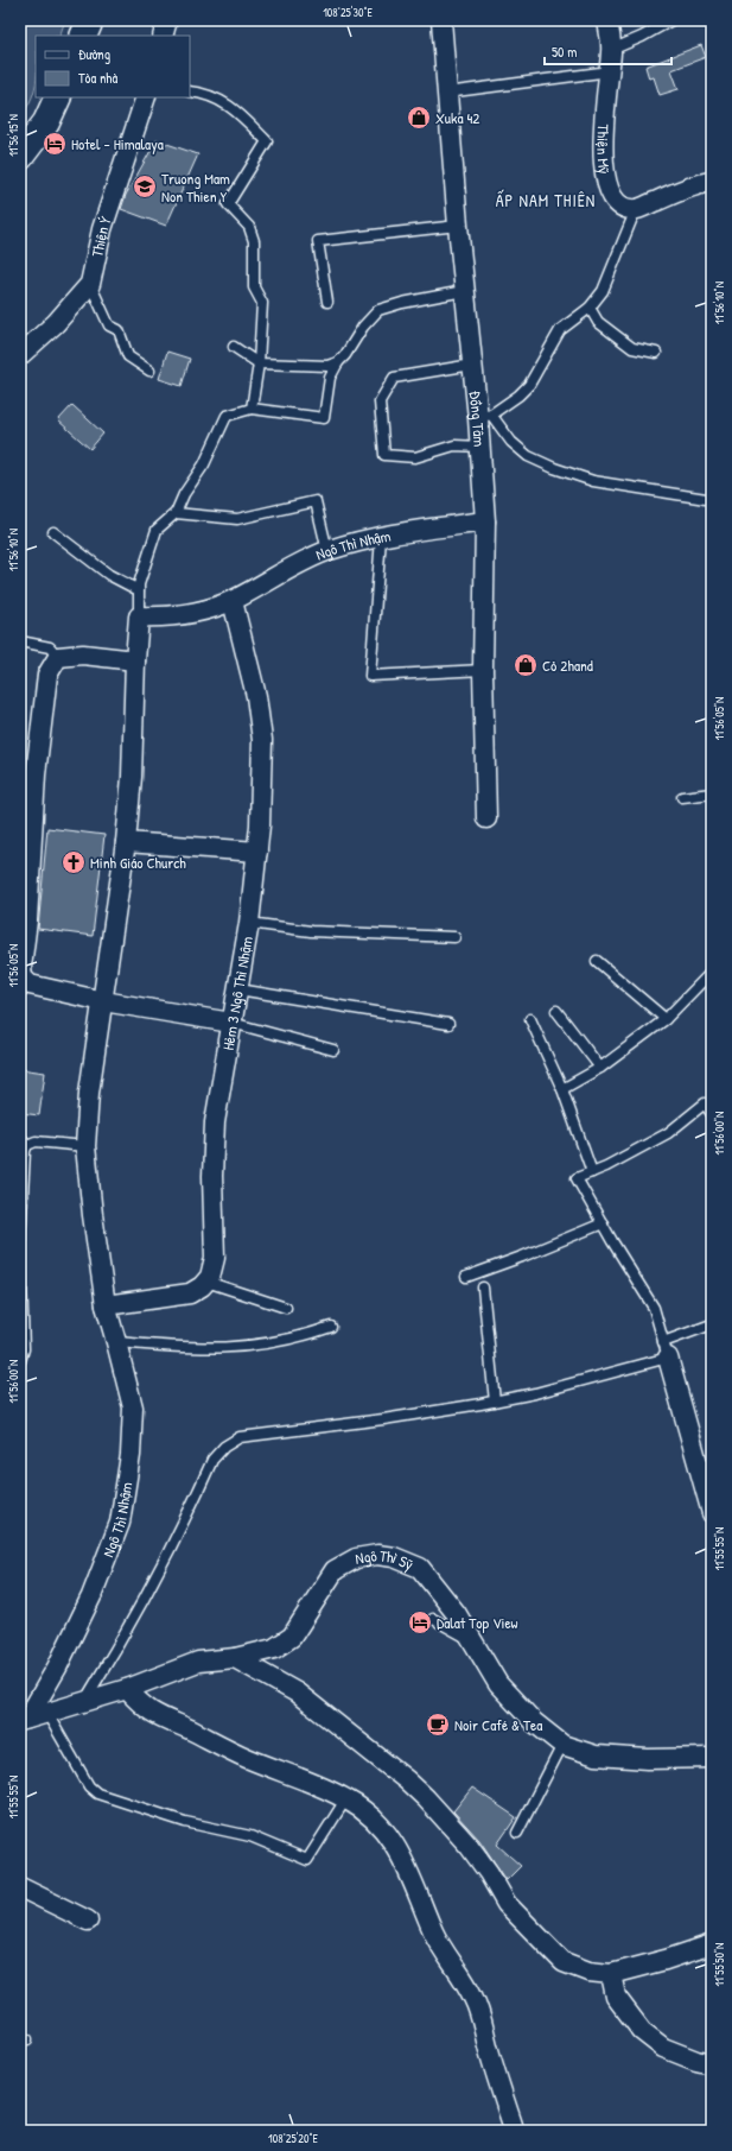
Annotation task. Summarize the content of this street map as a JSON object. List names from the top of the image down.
{
  "streets": {
    "street": [
      "Thiện Mỹ",
      "Thiện Ý",
      "Đồng Tâm",
      "Ngô Thì Nhậm",
      "Hẻm 3 Ngô Thì Nhậm",
      "Ngô Thì Sỹ"
    ]
  },
  "crossings": [
    ["Đồng Tâm", "Ngô Thì Nhậm"],
    ["Ngô Thì Nhậm", "Hẻm 3 Ngô Thì Nhậm"],
    ["Ngô Thì Nhậm", "Ngô Thì Sỹ"]
  ],
  "districts": ["ẤP NAM THIÊN"],
  "places": {
    "shop": ["Xuka 42", "Cỏ 2hand"],
    "hotel": ["Hotel - Himalaya", "Dalat Top View"],
    "school or university": ["Truong Mam Non Thien Y"],
    "church": ["Minh Giáo Church"],
    "cafe": ["Noir Café & Tea"]
  },
  "legend": ["Đường", "Tòa nhà"],
  "scale_bar": "50 m",
  "coordinates": [
    "108°25'30\"E",
    "11°56'15\"N",
    "11°56'10\"N",
    "11°56'05\"N",
    "11°56'00\"N",
    "11°55'55\"N",
    "11°55'50\"N",
    "108°25'20\"E"
  ]
}
